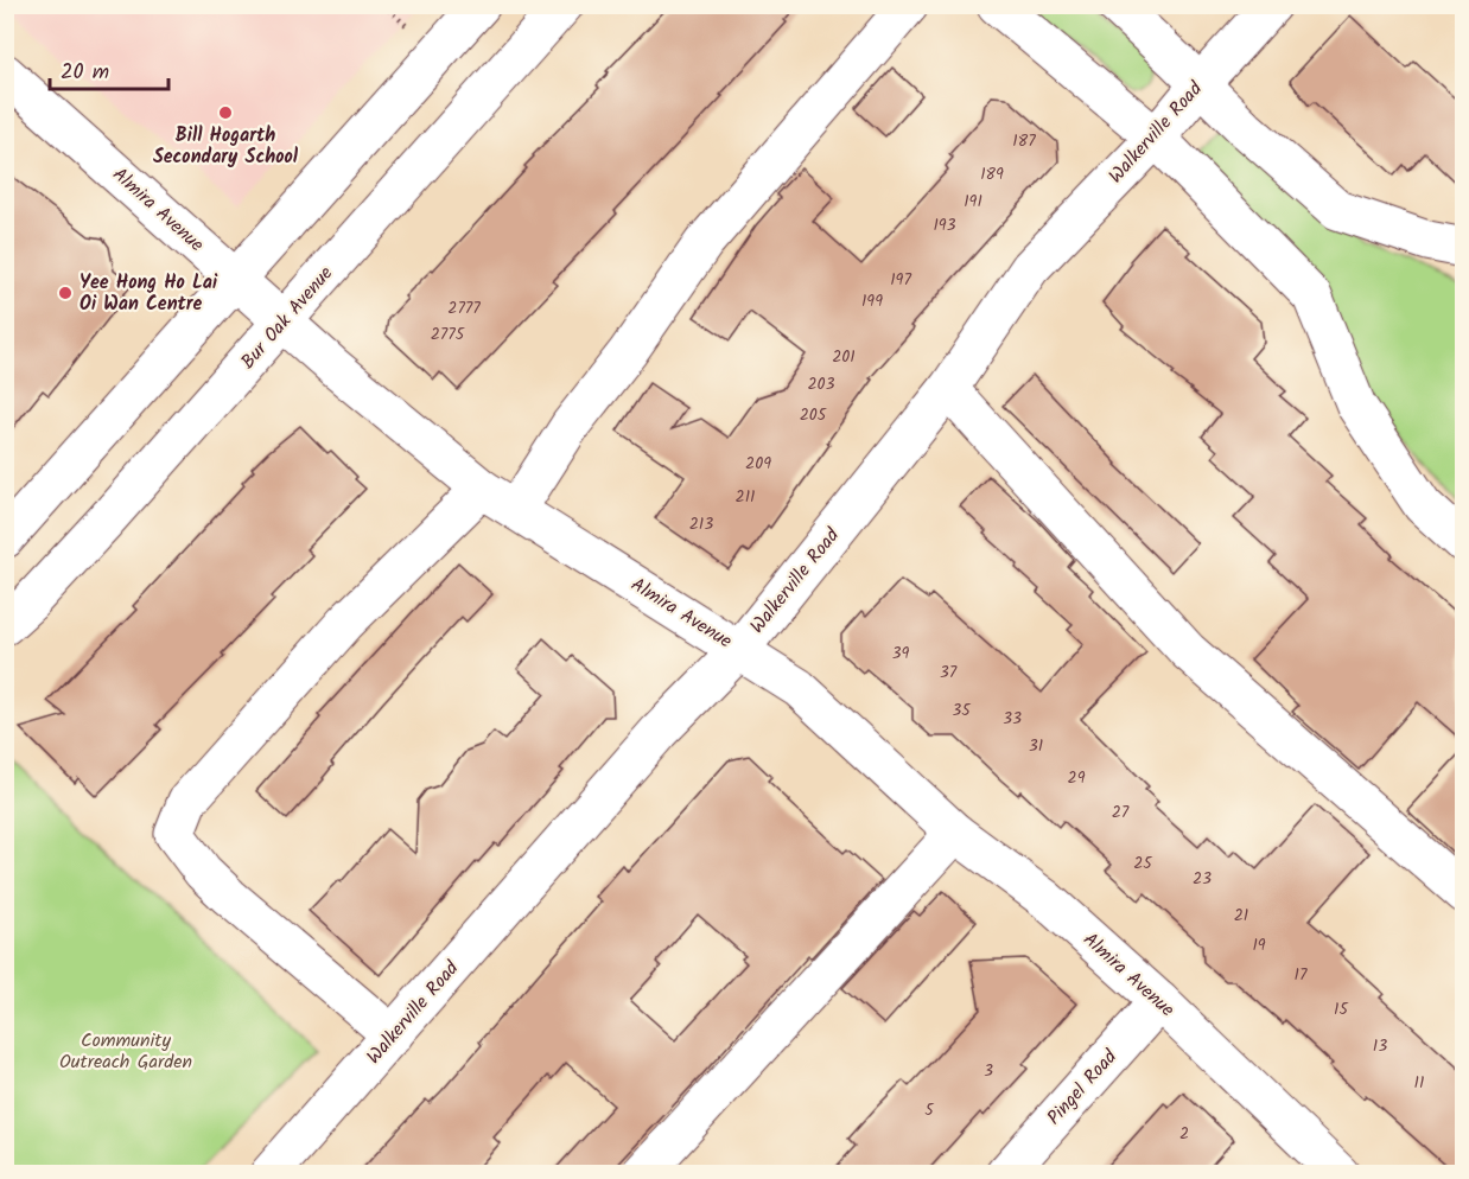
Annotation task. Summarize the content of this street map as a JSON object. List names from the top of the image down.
{
  "streets": {
    "street": [
      "Walkerville Road",
      "Almira Avenue",
      "Bur Oak Avenue",
      "Pingel Road"
    ]
  },
  "crossings": [
    ["Walkerville Road", "Almira Avenue"],
    ["Almira Avenue", "Bur Oak Avenue"],
    ["Almira Avenue", "Pingel Road"]
  ],
  "parks": ["Community Outreach Garden"],
  "places": ["Bill Hogarth Secondary School", "Yee Hong Ho Lai Oi Wan Centre"],
  "house_numbers": [
    "187",
    "189",
    "191",
    "193",
    "197",
    "199",
    "2777",
    "2775",
    "201",
    "203",
    "205",
    "209",
    "211",
    "213",
    "39",
    "37",
    "35",
    "33",
    "31",
    "29",
    "27",
    "25",
    "23",
    "21",
    "19",
    "17",
    "15",
    "13",
    "3",
    "11",
    "5",
    "2"
  ],
  "scale_bar": "20 m"
}
